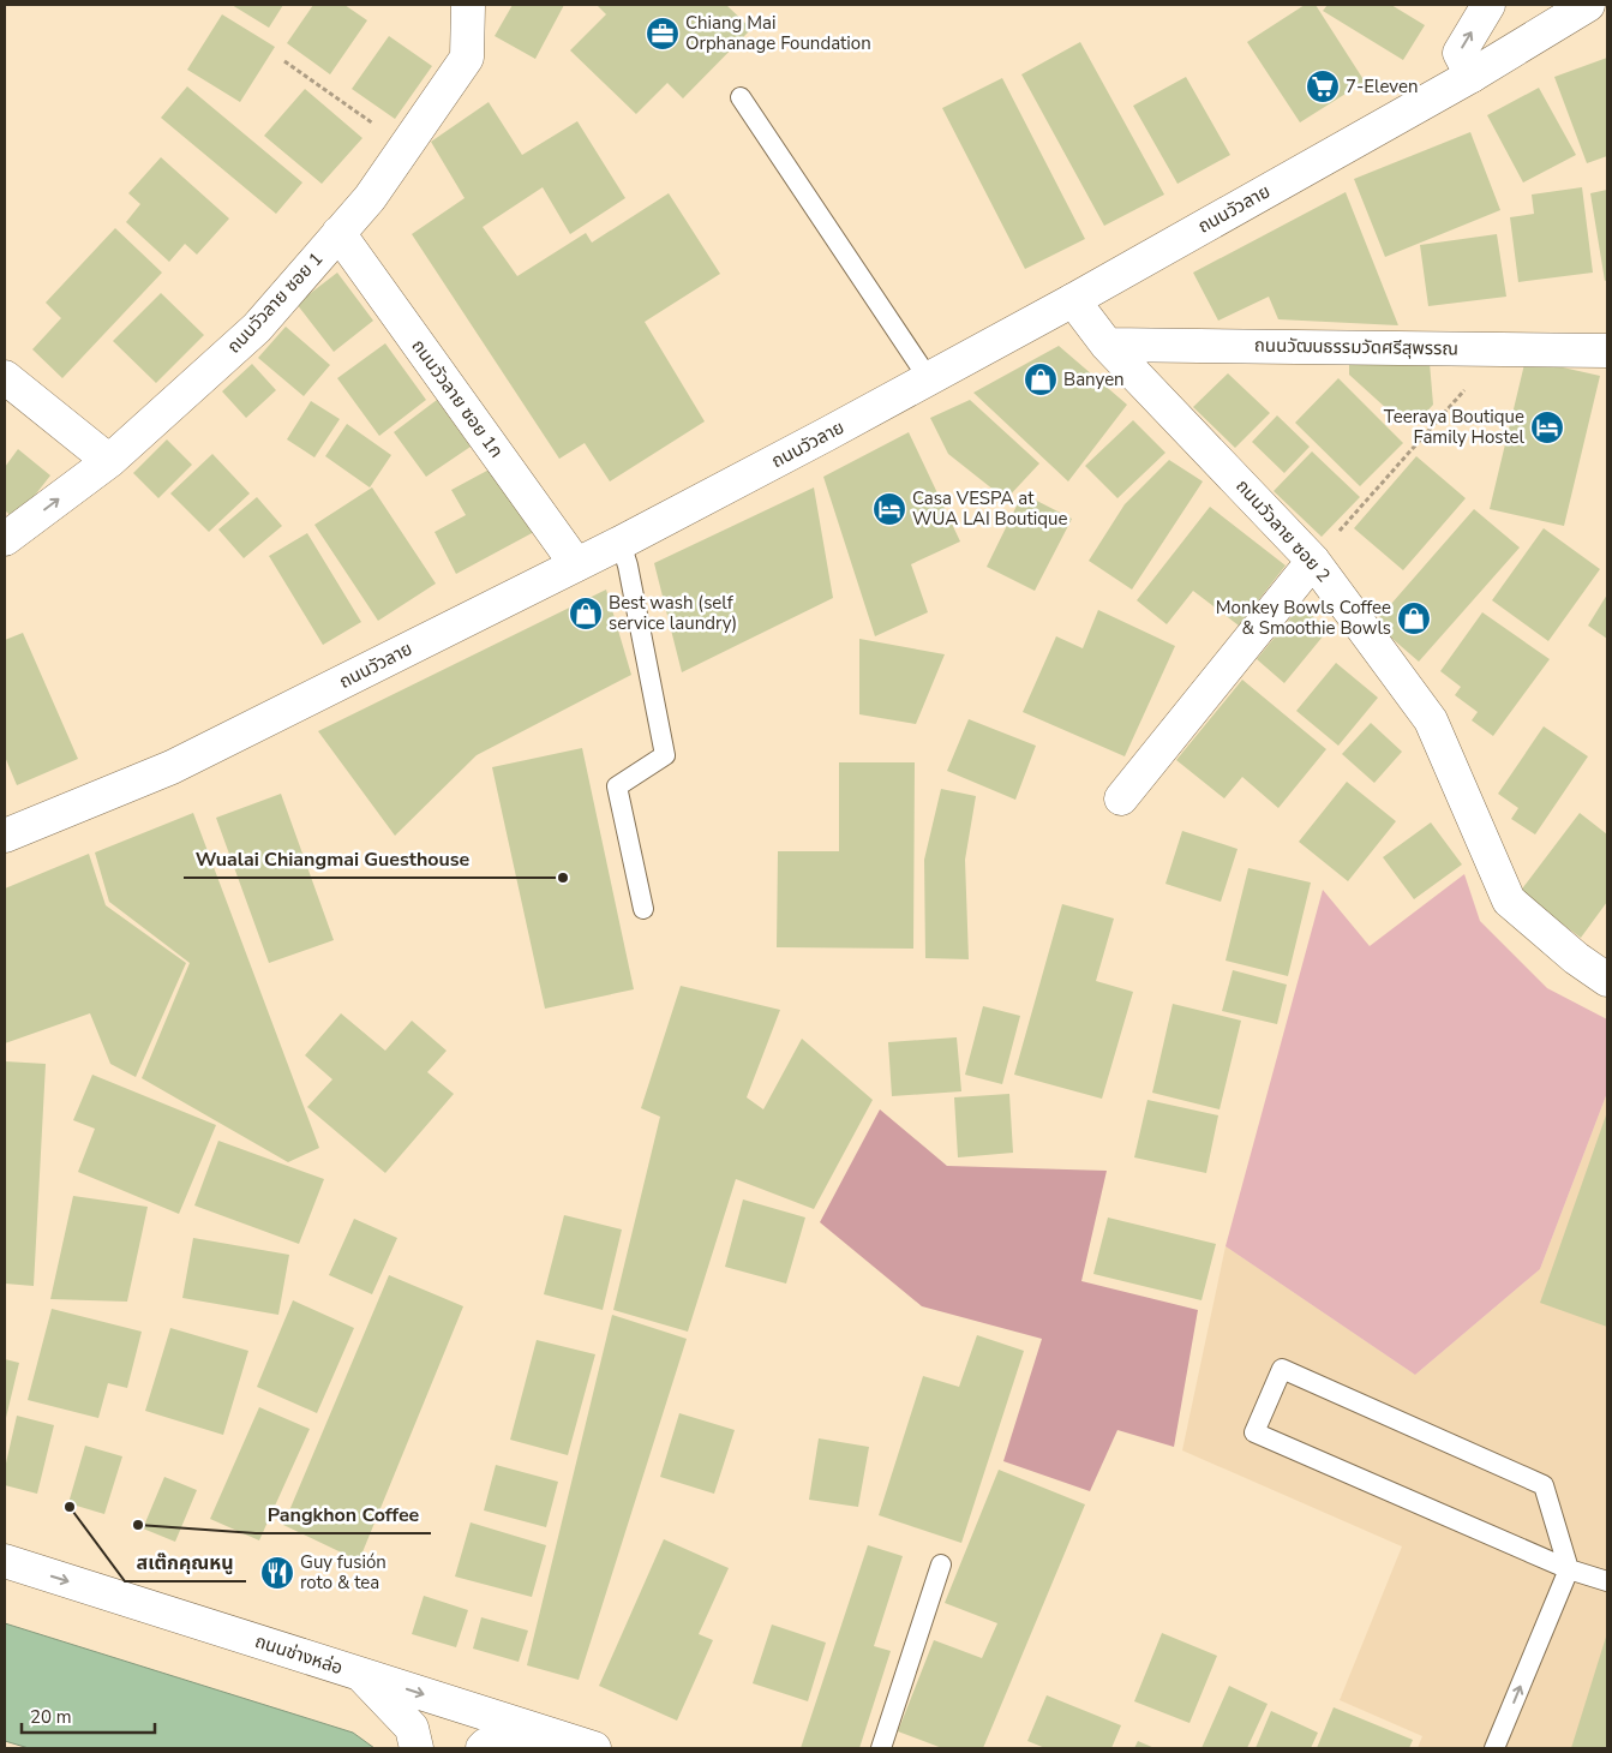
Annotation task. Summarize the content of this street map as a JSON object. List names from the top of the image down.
{
  "streets": {
    "street": [
      "ถนนวัวลาย",
      "ถนนวัวลาย ซอย 1",
      "ถนนวัฒนธรรมวัดศรีสุพรรณ",
      "ถนนวัวลาย ซอย 1ก",
      "ถนนวัวลาย ซอย 2",
      "ถนนช่างหล่อ"
    ]
  },
  "crossings": [
    ["ถนนวัวลาย", "ถนนวัวลาย ซอย 1ก"],
    ["ถนนวัวลาย", "ถนนวัวลาย ซอย 2"],
    ["ถนนวัวลาย ซอย 1", "ถนนวัวลาย ซอย 1ก"],
    ["ถนนวัฒนธรรมวัดศรีสุพรรณ", "ถนนวัวลาย ซอย 2"]
  ],
  "one_way": ["ถนนช่างหล่อ"],
  "places": {
    "office": ["Chiang Mai Orphanage Foundation"],
    "supermarket": ["7-Eleven"],
    "shop": ["Banyen", "Best wash (self service laundry)", "Monkey Bowls Coffee & Smoothie Bowls"],
    "hotel": ["Teeraya Boutique Family Hostel", "Casa VESPA at WUA LAI Boutique"],
    "other": ["Wualai Chiangmai Guesthouse", "สเต๊กคุณหนู", "Pangkhon Coffee"],
    "restaurant": ["Guy fusión roto & tea"]
  },
  "scale_bar": "20 m"
}
